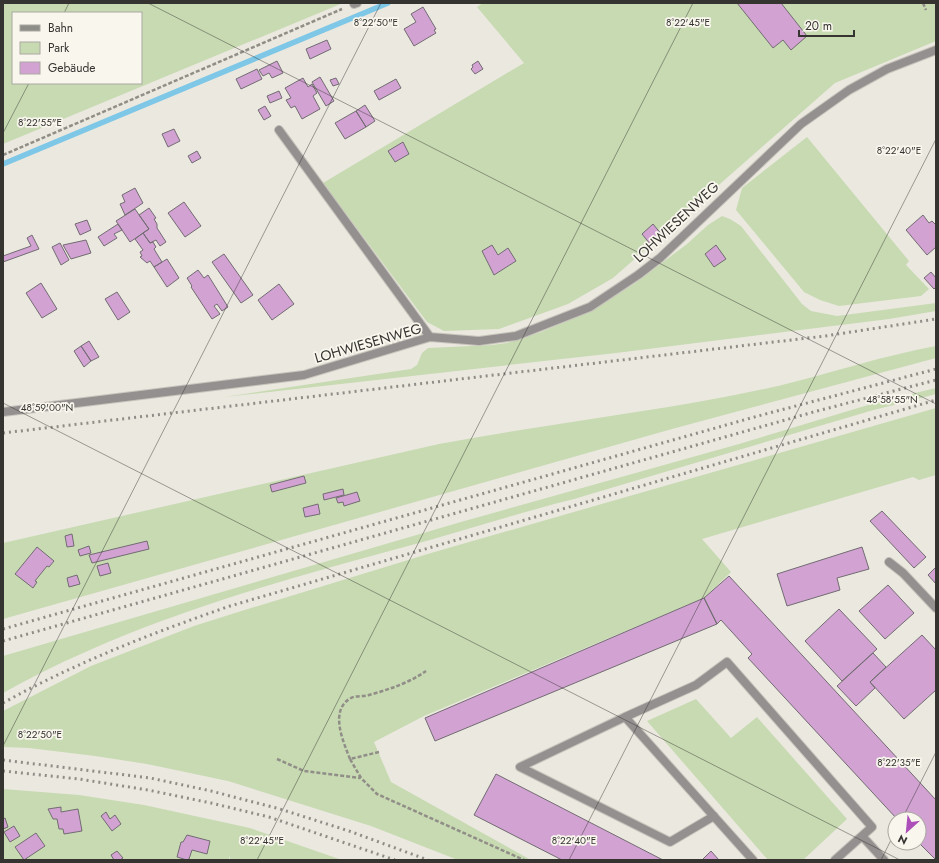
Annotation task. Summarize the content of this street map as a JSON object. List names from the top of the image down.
{
  "streets": {
    "lane": ["LOHWIESENWEG"]
  },
  "legend": ["Bahn", "Park", "Gebäude"],
  "scale_bar": "20 m",
  "north": "bottom left",
  "coordinates": [
    "8°22'50\"E",
    "8°22'45\"E",
    "8°22'55\"E",
    "8°22'40\"E",
    "48°58'55\"N",
    "48°59'00\"N",
    "8°22'35\"E"
  ]
}
